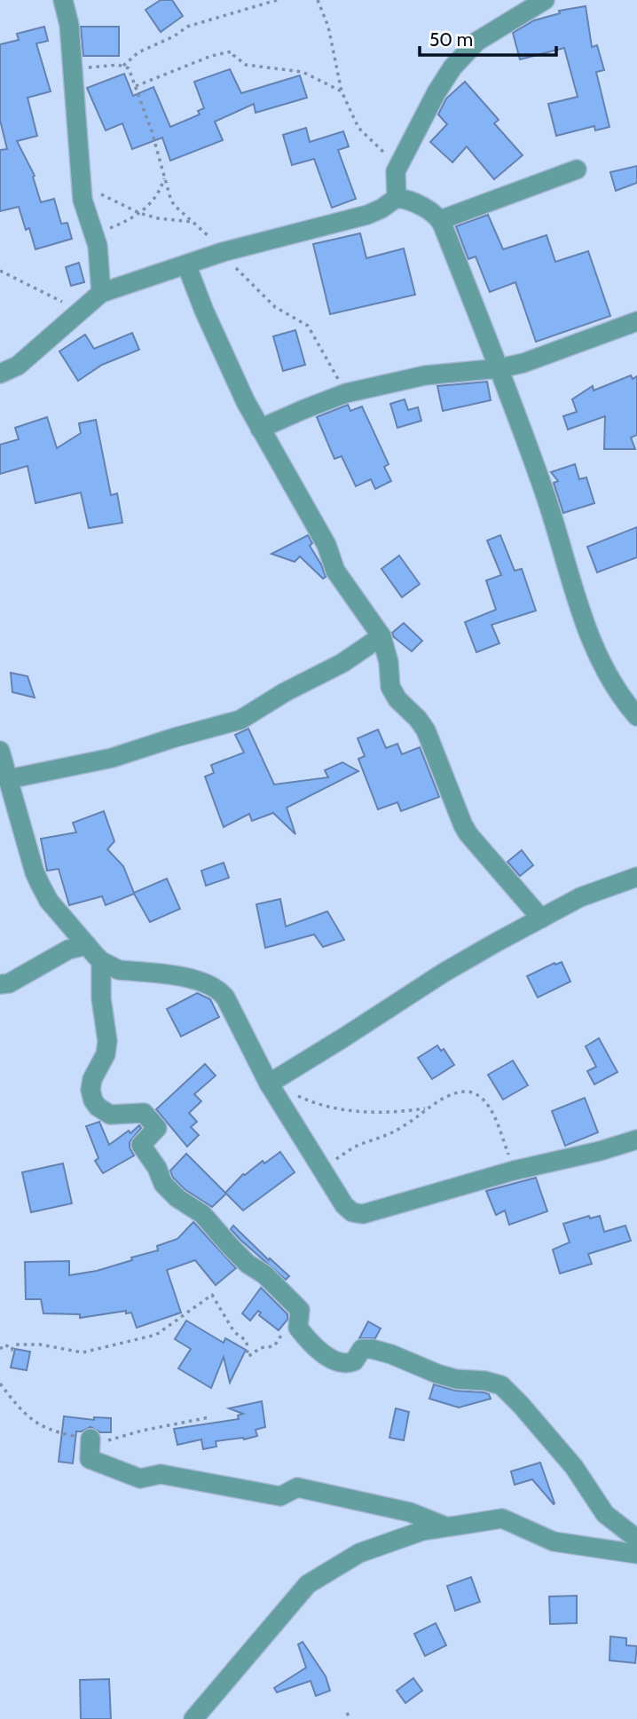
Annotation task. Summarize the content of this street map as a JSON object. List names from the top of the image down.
{
  "scale_bar": "50 m"
}
